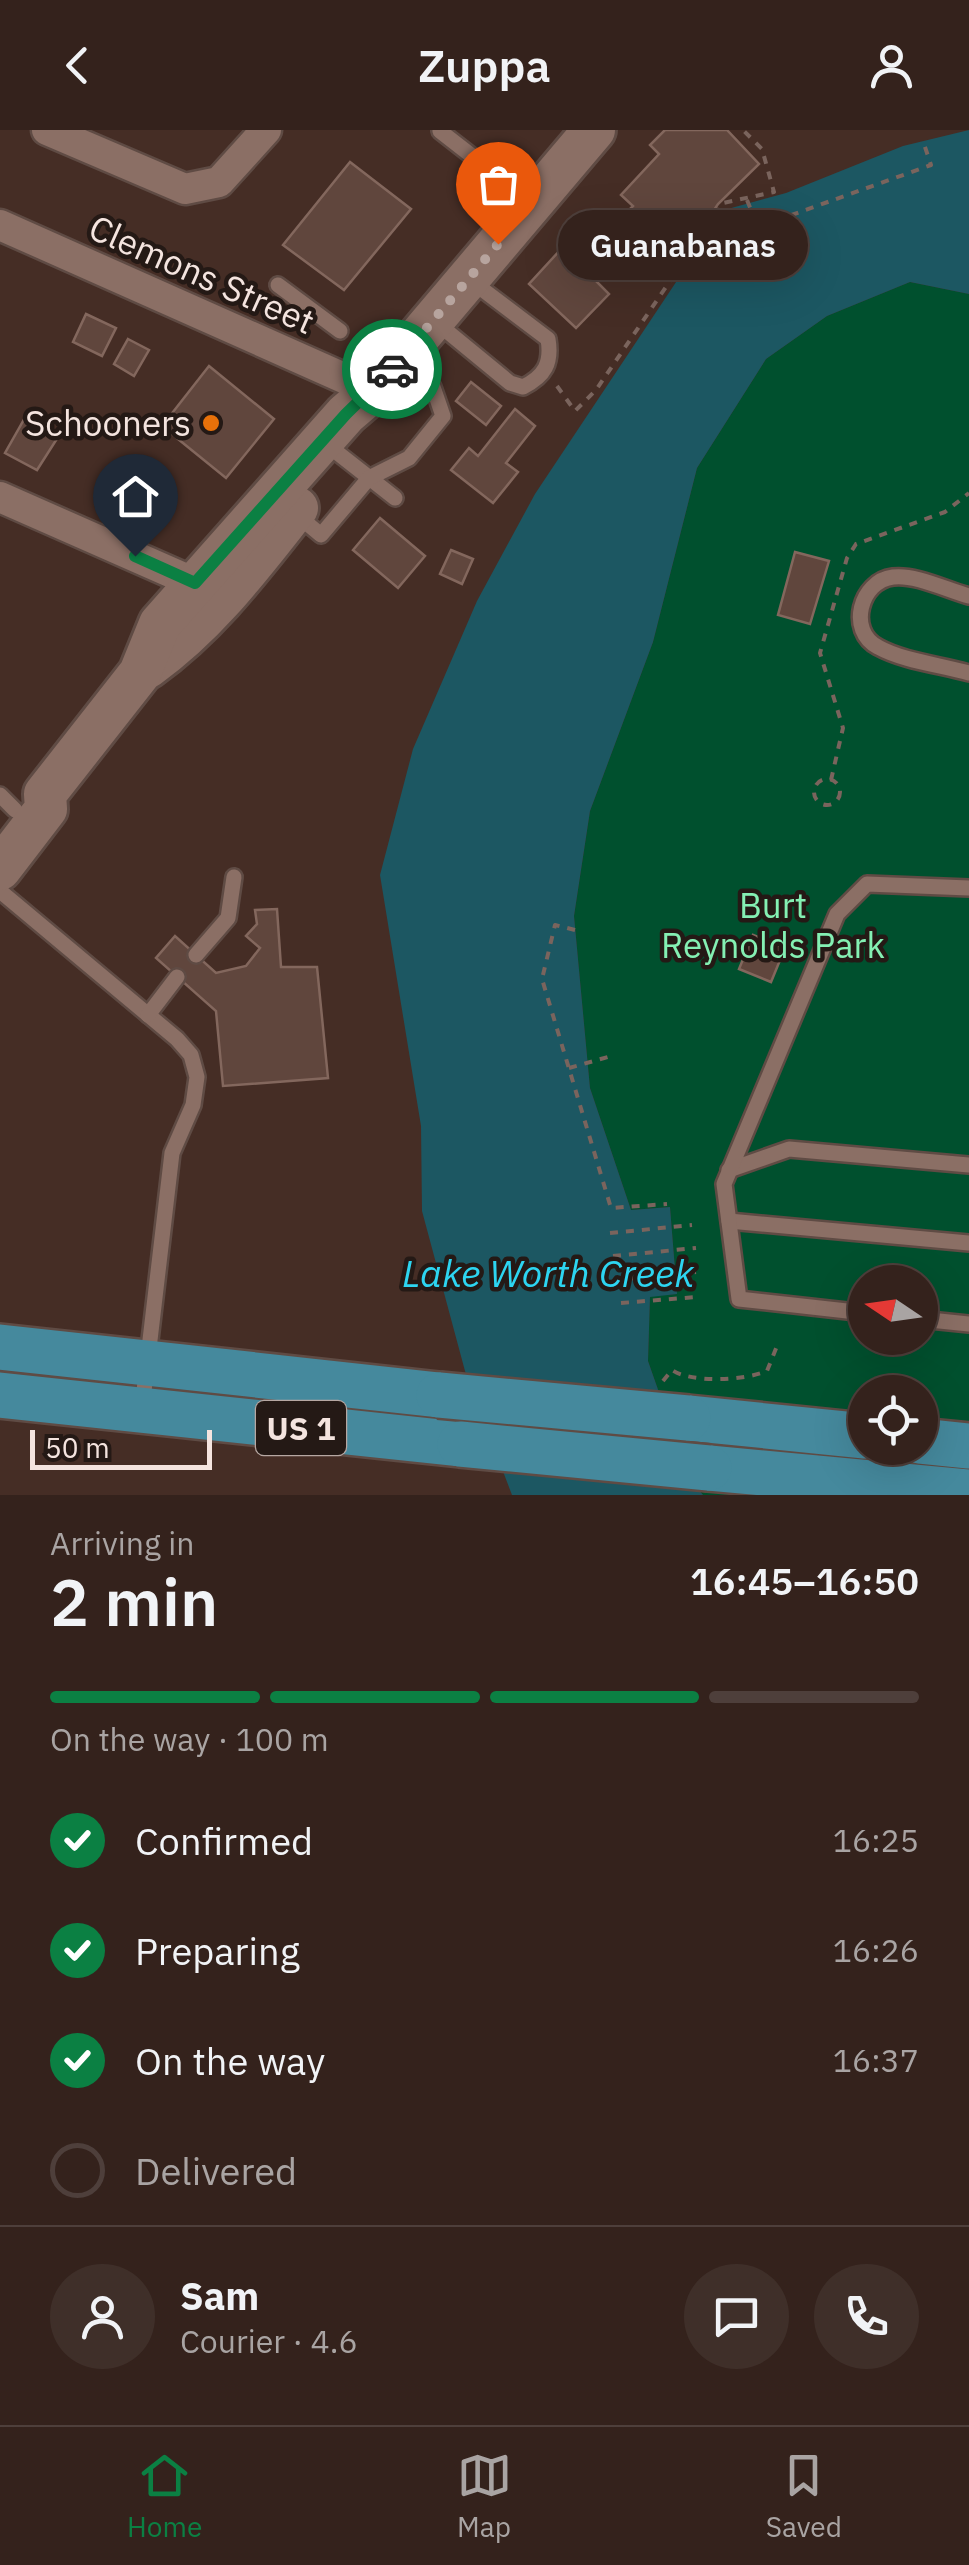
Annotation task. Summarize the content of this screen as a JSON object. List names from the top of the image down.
{
  "streets": {
    "main road": ["US 1"],
    "street": ["Clemons Street"]
  },
  "water": ["Lake Worth Creek"],
  "parks": ["Burt Reynolds Park"],
  "places": ["Guanabanas", "Schooners"],
  "scale_bar": "50 m",
  "north": "left",
  "page": {
    "header": "Zuppa",
    "bubble": "Guanabanas",
    "scale": "50 m",
    "heading": ["2 min", "Arriving in", "16:45–16:50"],
    "panel": ["Sam", "Courier · 4.6"],
    "bar": "On the way · 100 m",
    "list": [
      ["Confirmed", "16:25"],
      ["Preparing", "16:26"],
      ["On the way", "16:37"],
      "Delivered"
    ],
    "tabs": ["Home", "Map", "Saved"]
  }
}
